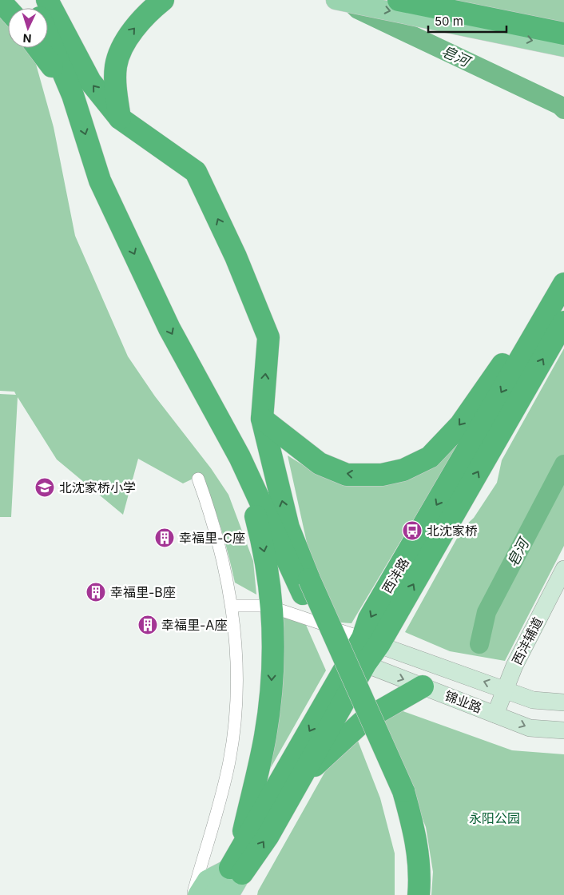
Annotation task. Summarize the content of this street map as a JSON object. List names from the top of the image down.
{
  "streets": {
    "highway": ["西沣路"],
    "main road": ["西沣辅道", "锦业路"]
  },
  "crossings": [
    ["西沣路", "锦业路"],
    ["西沣辅道", "锦业路"]
  ],
  "water": ["皂河"],
  "parks": ["永阳公园"],
  "places": {
    "school or university": ["北沈家桥小学"],
    "bus stop": ["北沈家桥"],
    "building": ["幸福里-C座", "幸福里-B座", "幸福里-A座"]
  },
  "scale_bar": "50 m",
  "north": "bottom"
}
